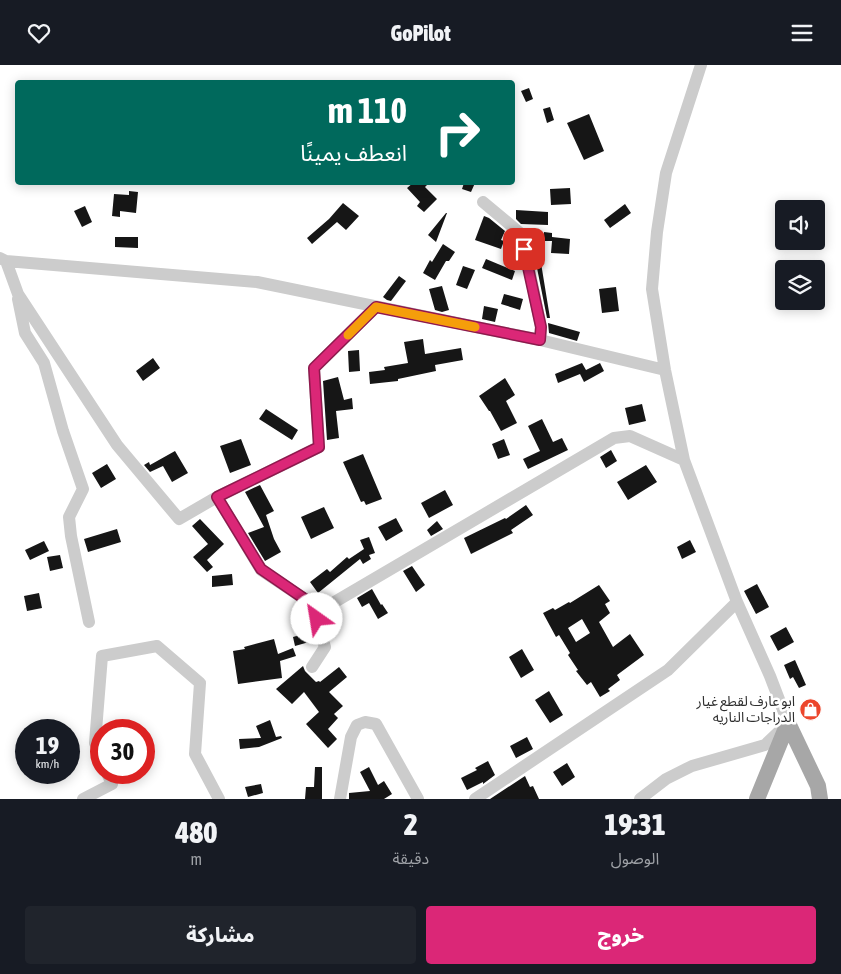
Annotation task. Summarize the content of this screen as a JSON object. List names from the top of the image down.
{
  "places": {
    "shop": ["ابو عارف لقطع غيار الدراجات الناريه"]
  },
  "page": {
    "header": "GoPilot",
    "turn": ["110 m", "انعطف يمينًا"],
    "speed": "19 km/h",
    "limit": "30",
    "eta": [
      "19:31",
      "الوصول",
      "2",
      "دقيقة",
      "480",
      "m"
    ],
    "buttons": ["خروج", "مشاركة"]
  }
}
